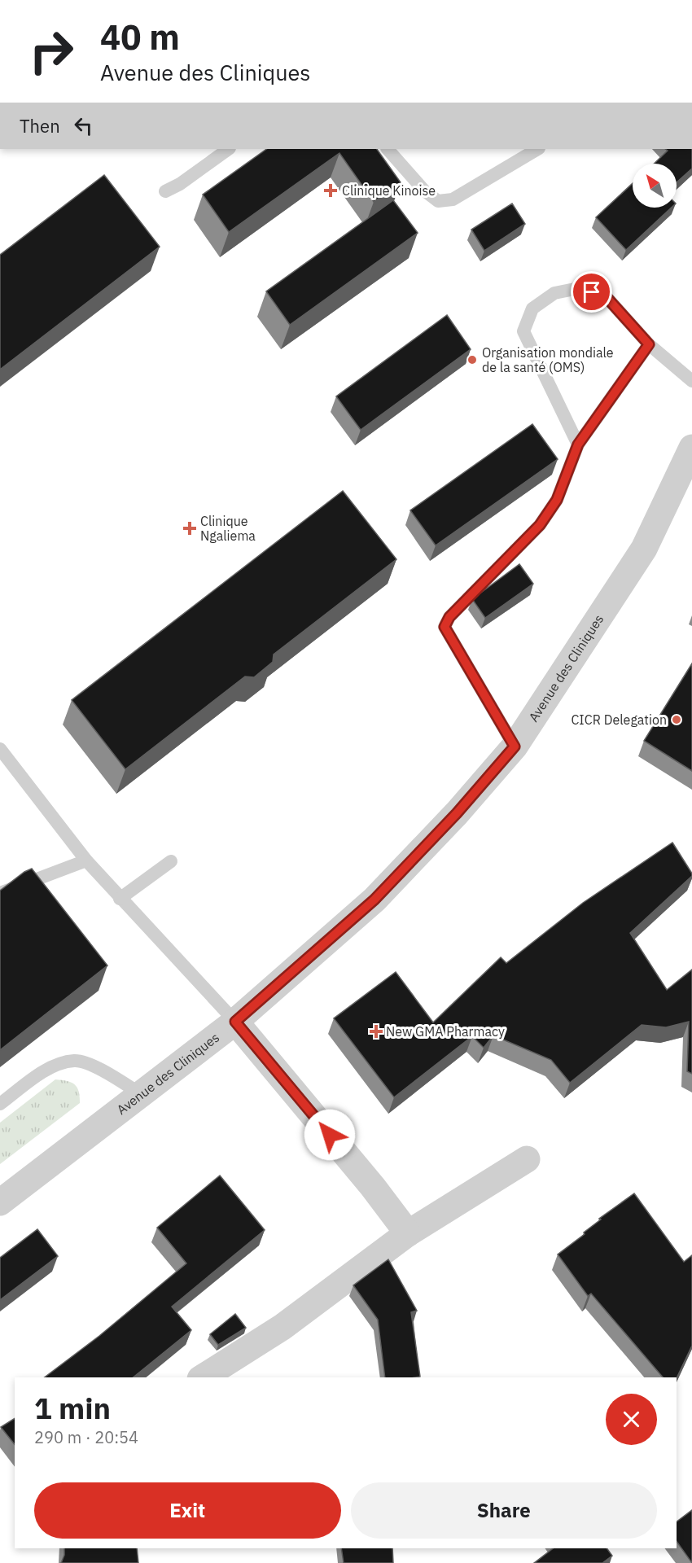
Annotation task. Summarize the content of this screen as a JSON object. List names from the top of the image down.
{
  "streets": {
    "street": ["Avenue des Cliniques"]
  },
  "places": {
    "health": ["Clinique Kinoise", "Clinique Ngaliema", "New GMA Pharmacy"],
    "other": ["Organisation mondiale de la santé (OMS)", "CICR Delegation"]
  },
  "north": "top left",
  "page": {
    "turn": ["40 m", "Avenue des Cliniques"],
    "then": "Then",
    "heading": ["1 min", "290 m · 20:54"],
    "buttons": ["Exit", "Share"]
  }
}
